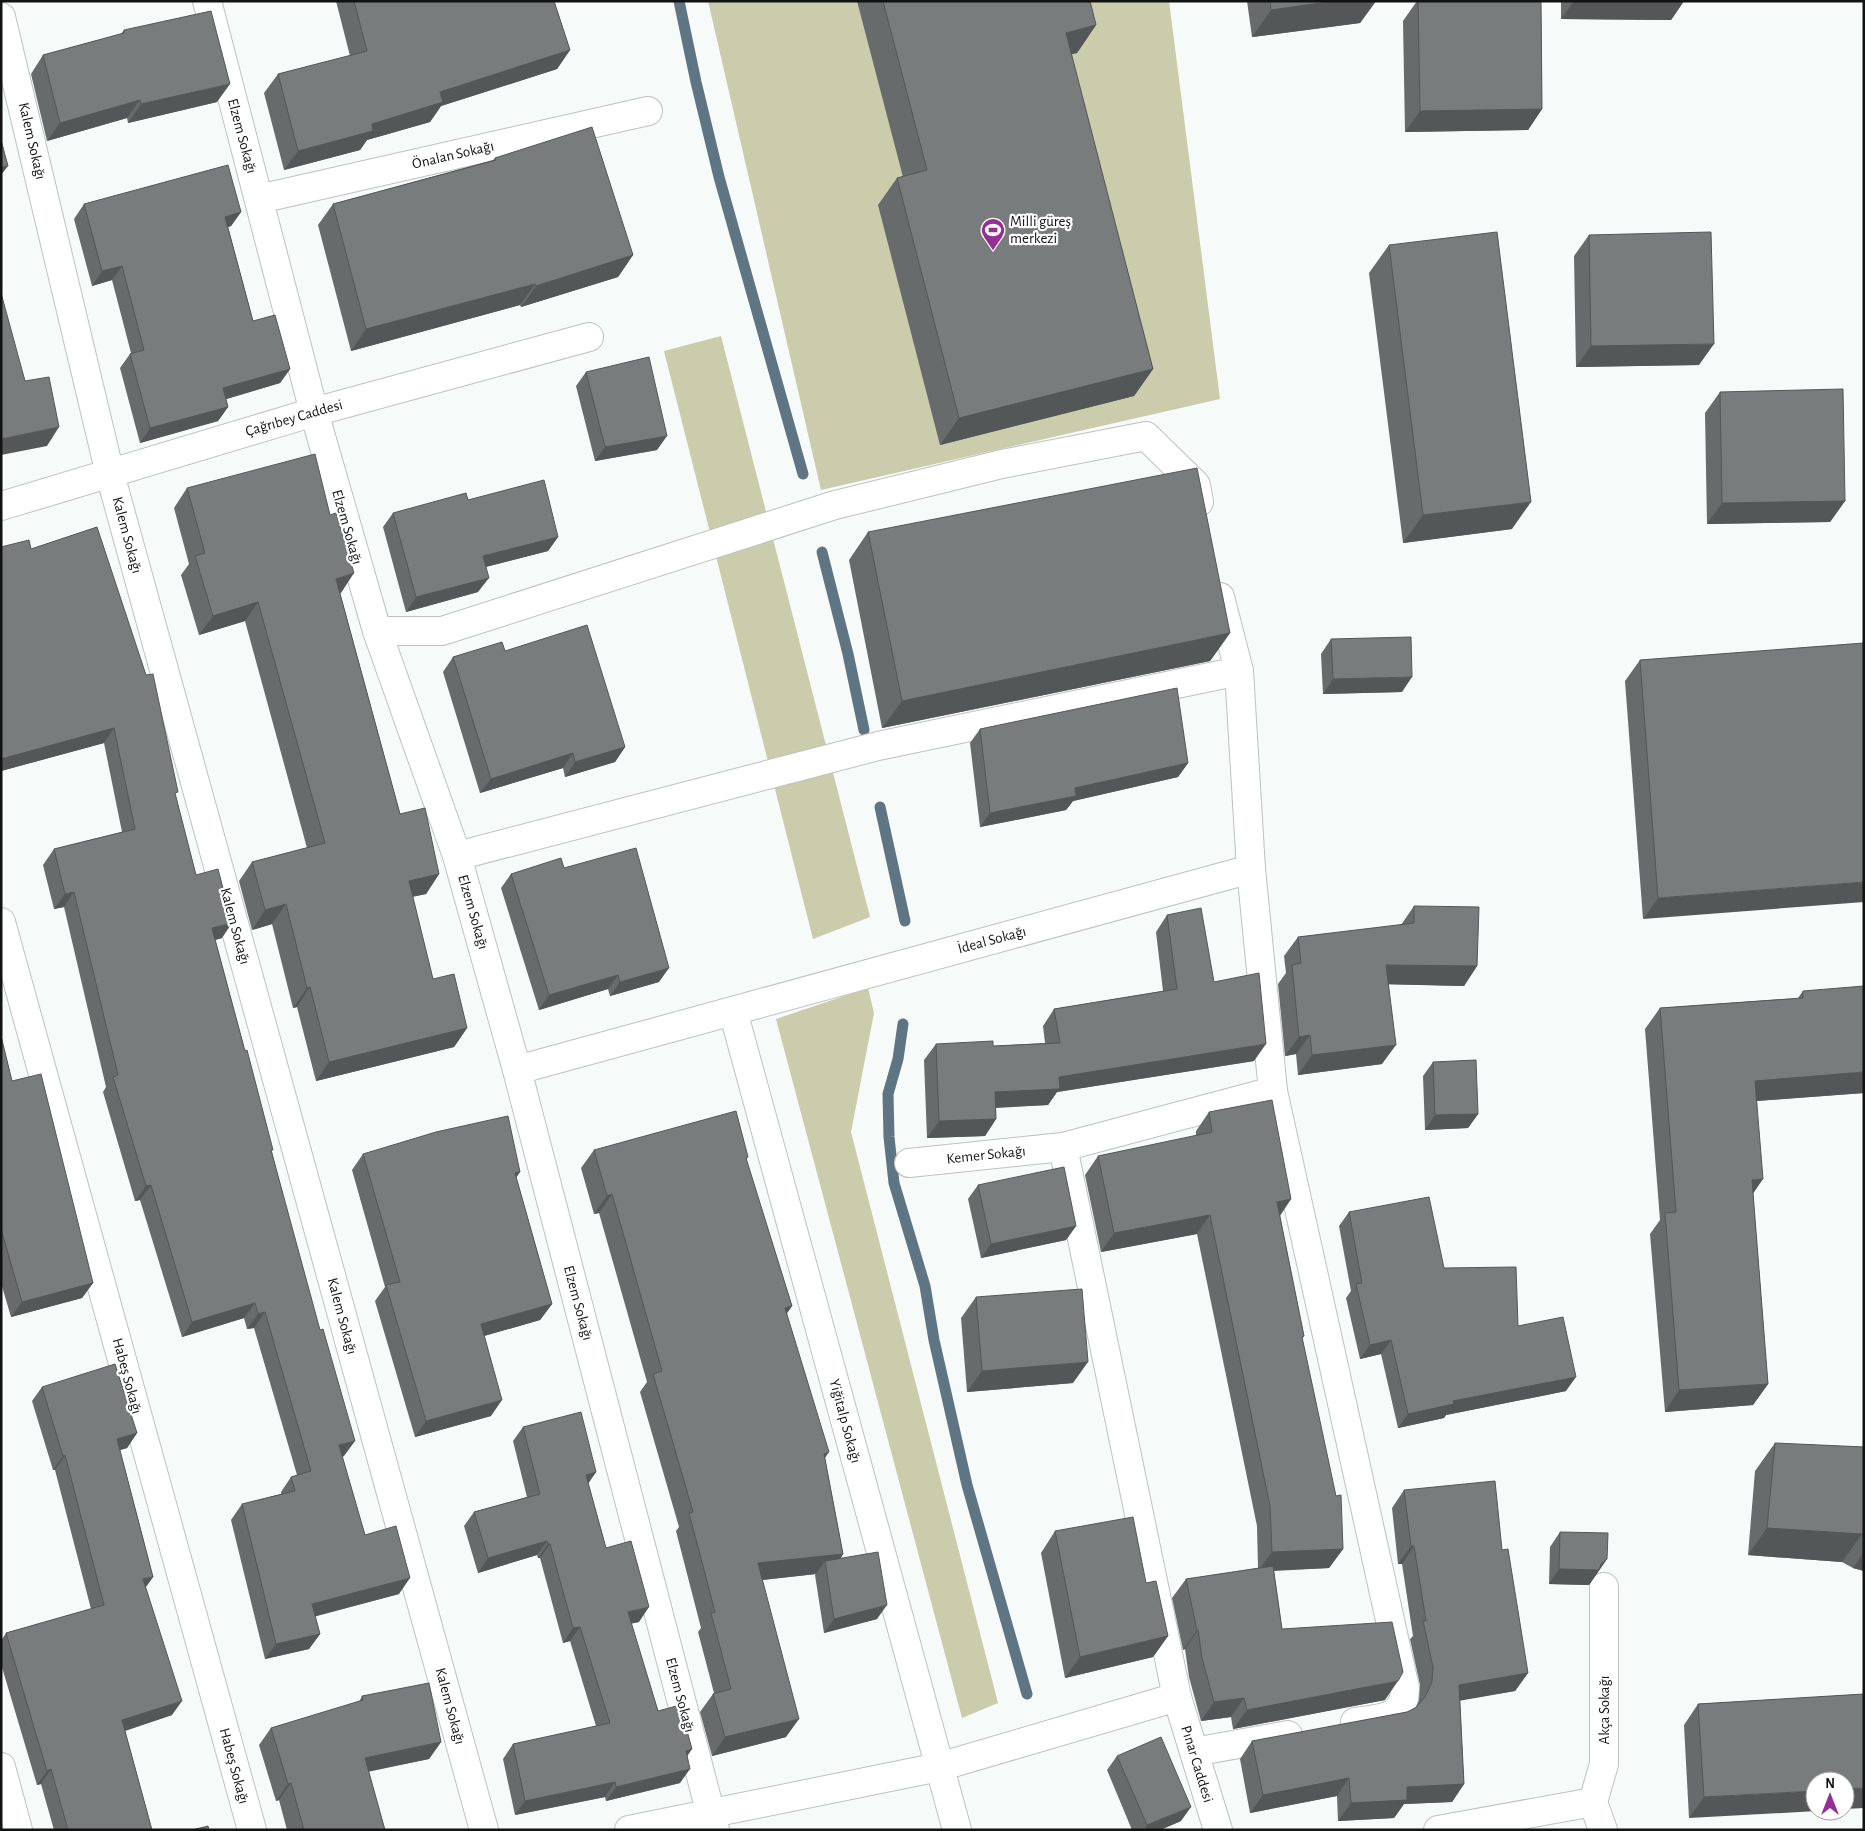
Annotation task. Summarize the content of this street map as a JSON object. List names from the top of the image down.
{
  "streets": {
    "street": [
      "Elzem Sokağı",
      "Kalem Sokağı",
      "Önalan Sokağı",
      "Çağrıbey Caddesi",
      "İdeal Sokağı",
      "Kemer Sokağı",
      "Habeş Sokağı",
      "Yiğitalp Sokağı",
      "Akça Sokağı",
      "Pınar Caddesi"
    ]
  },
  "crossings": [
    ["Elzem Sokağı", "Önalan Sokağı"],
    ["Elzem Sokağı", "Çağrıbey Caddesi"],
    ["Elzem Sokağı", "İdeal Sokağı"],
    ["Kalem Sokağı", "Çağrıbey Caddesi"],
    ["İdeal Sokağı", "Yiğitalp Sokağı"],
    ["Kemer Sokağı", "Pınar Caddesi"]
  ],
  "places": {
    "sports": ["Milli güreş merkezi"]
  },
  "north": "top"
}
